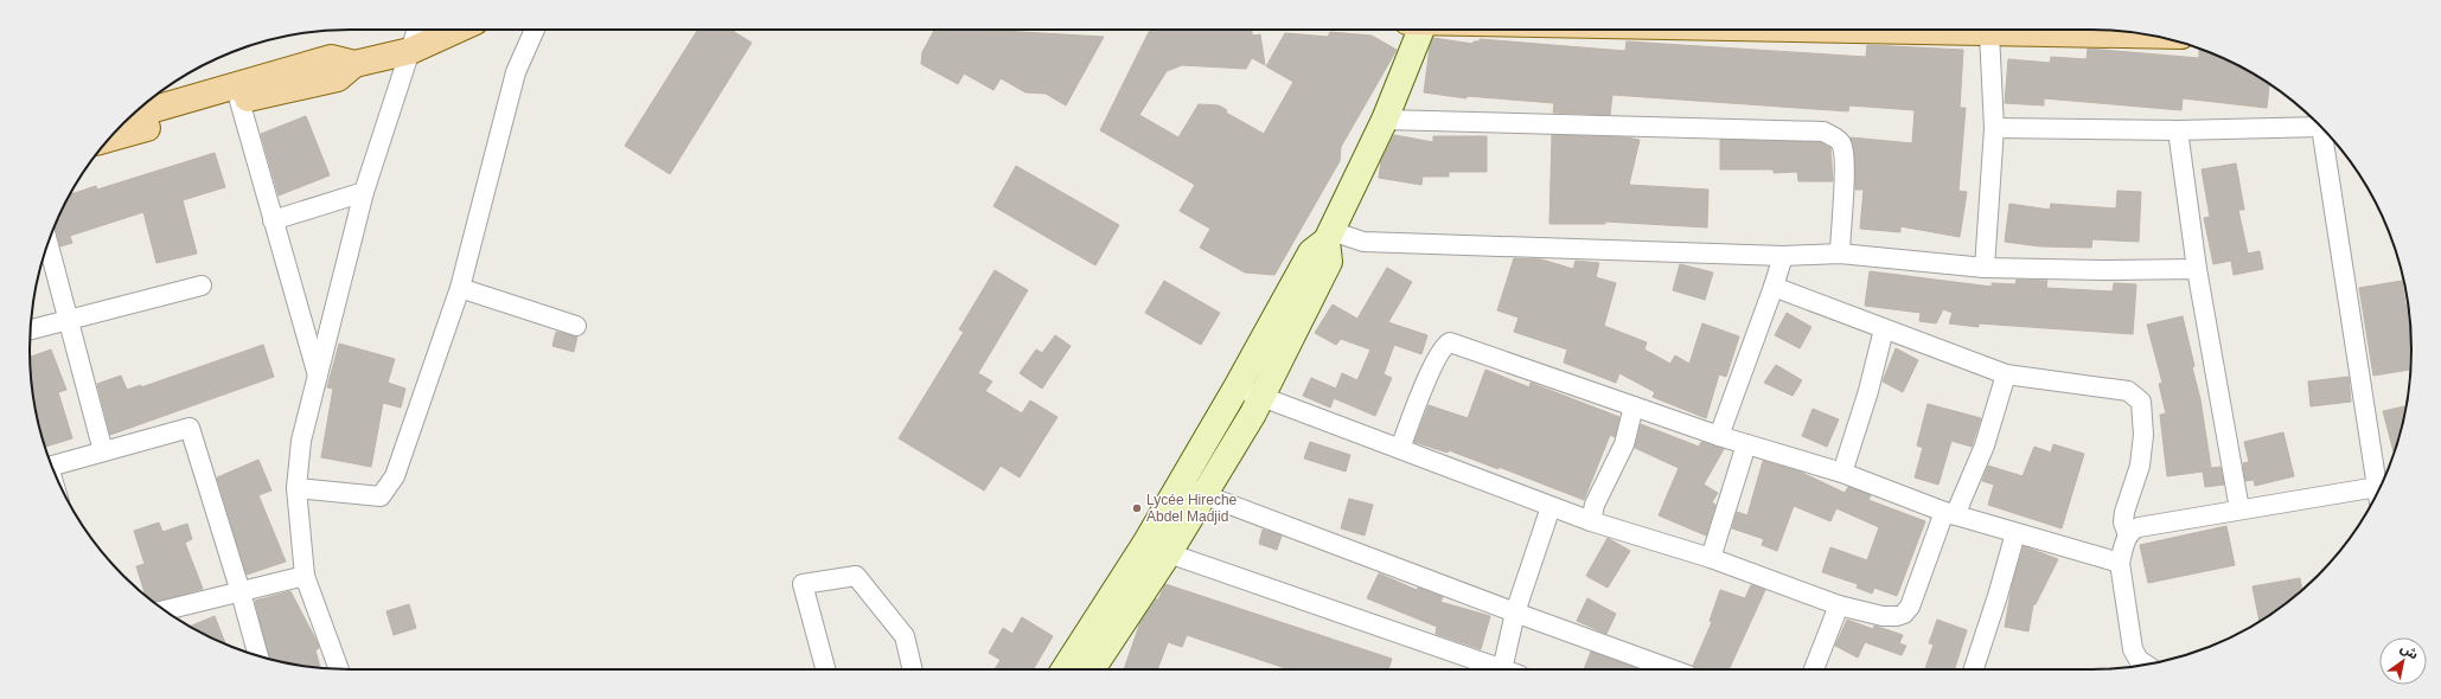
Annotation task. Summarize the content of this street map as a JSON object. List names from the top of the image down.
{
  "places": ["Lycée Hireche Abdel Madjid"],
  "north": "top right"
}
